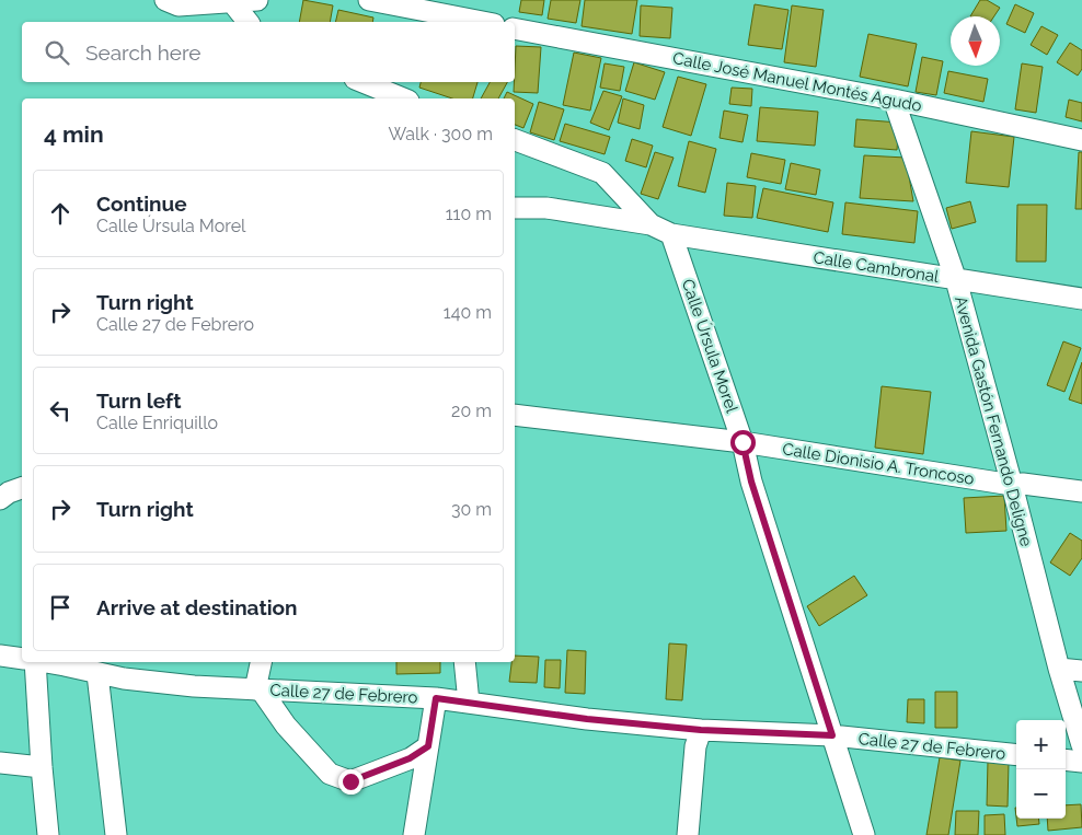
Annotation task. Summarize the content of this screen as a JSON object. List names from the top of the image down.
{
  "streets": {
    "street": [
      "Calle José Manuel Montés Agudo",
      "Calle Cambronal",
      "Calle Úrsula Morel",
      "Avenida Gastón Fernando Deligne",
      "Calle Dionisio A. Troncoso",
      "Calle 27 de Febrero"
    ]
  },
  "crossings": [
    ["Calle José Manuel Montés Agudo", "Avenida Gastón Fernando Deligne"],
    ["Calle Cambronal", "Calle Úrsula Morel"],
    ["Calle Cambronal", "Avenida Gastón Fernando Deligne"],
    ["Calle Úrsula Morel", "Calle Dionisio A. Troncoso"],
    ["Calle Úrsula Morel", "Calle 27 de Febrero"],
    ["Avenida Gastón Fernando Deligne", "Calle Dionisio A. Troncoso"]
  ],
  "north": "bottom",
  "page": {
    "search": "Search here",
    "heading": ["4 min", "Walk · 300 m"],
    "list": [
      ["Continue", "Calle Úrsula Morel", "110 m"],
      ["Turn right", "Calle 27 de Febrero", "140 m"],
      ["Turn left", "Calle Enriquillo", "20 m"],
      ["Turn right", "30 m"],
      "Arrive at destination"
    ],
    "map_buttons": ["+", "−"]
  }
}
